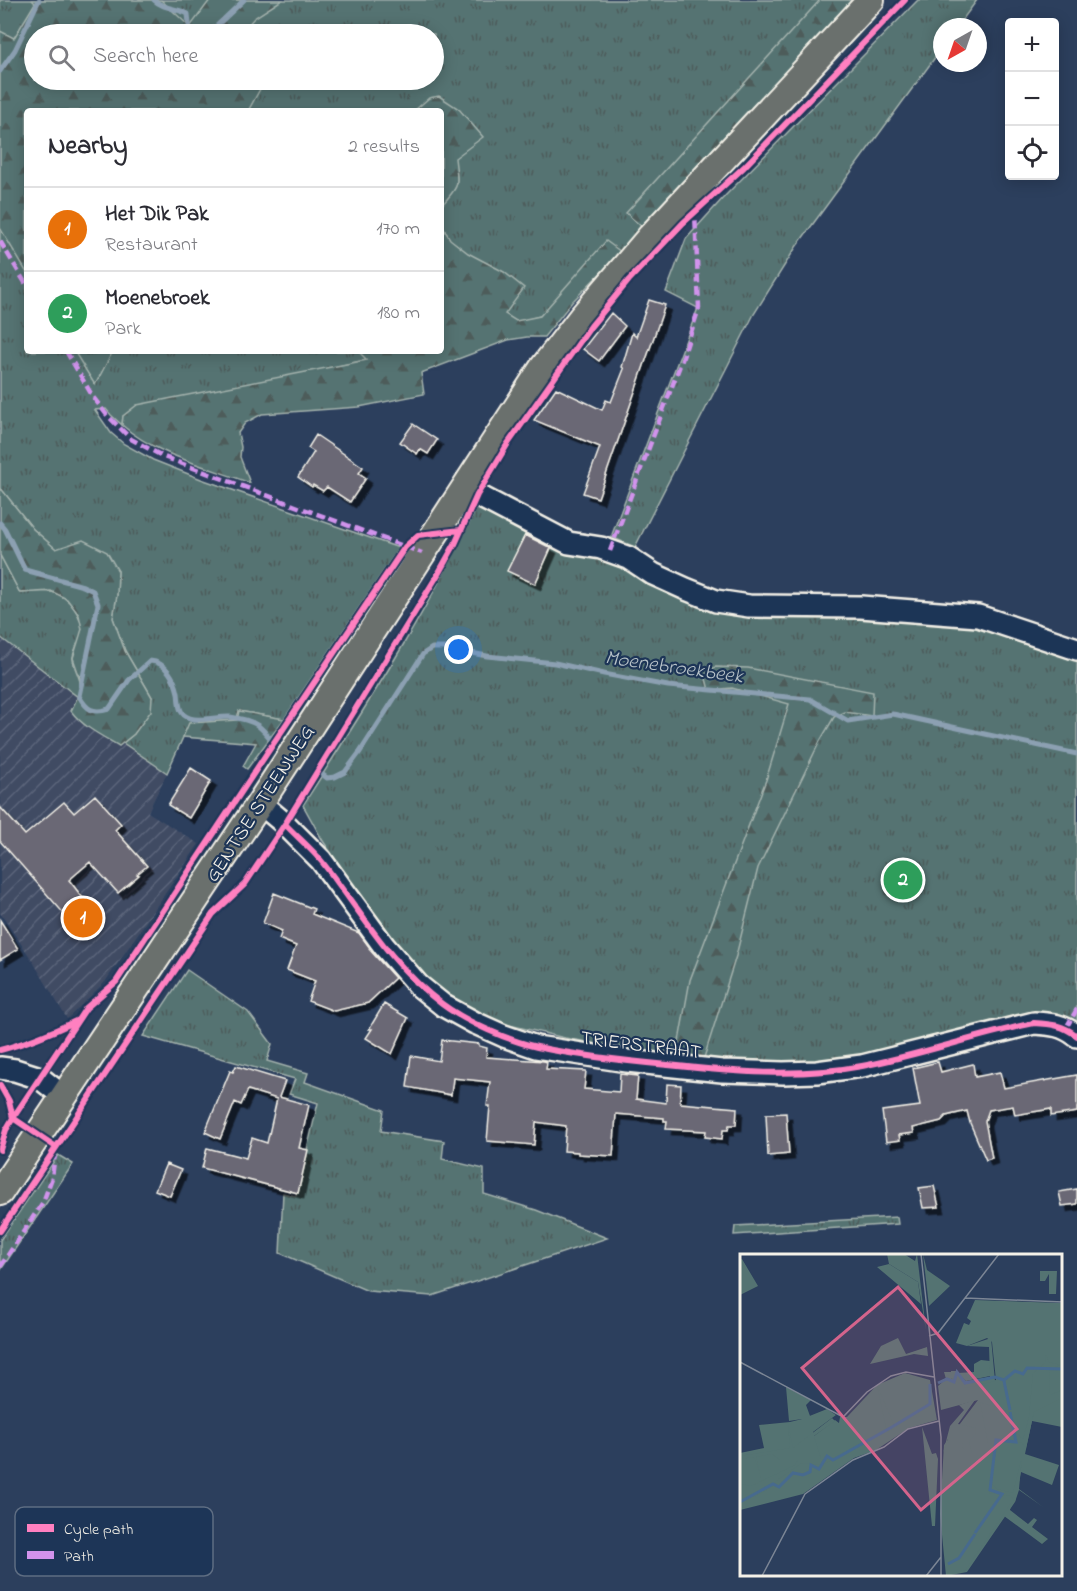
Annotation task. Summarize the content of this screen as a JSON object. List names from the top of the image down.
{
  "streets": {
    "main road": ["GENTSE STEENWEG"],
    "street": ["TRIEPSTRAAT"]
  },
  "crossings": [
    ["GENTSE STEENWEG", "TRIEPSTRAAT"]
  ],
  "water": ["Moenebroekbeek"],
  "legend": ["Cycle path", "Path"],
  "north": "bottom left",
  "page": {
    "map_buttons": ["+", "−"],
    "search": "Search here",
    "heading": ["Nearby", "2 results"],
    "list": [
      {
        "mark": "1",
        "name": "Het Dik Pak",
        "note": "Restaurant",
        "value": "170 m"
      },
      {
        "mark": "2",
        "name": "Moenebroek",
        "note": "Park",
        "value": "180 m"
      }
    ],
    "pins": ["2", "1"]
  }
}
